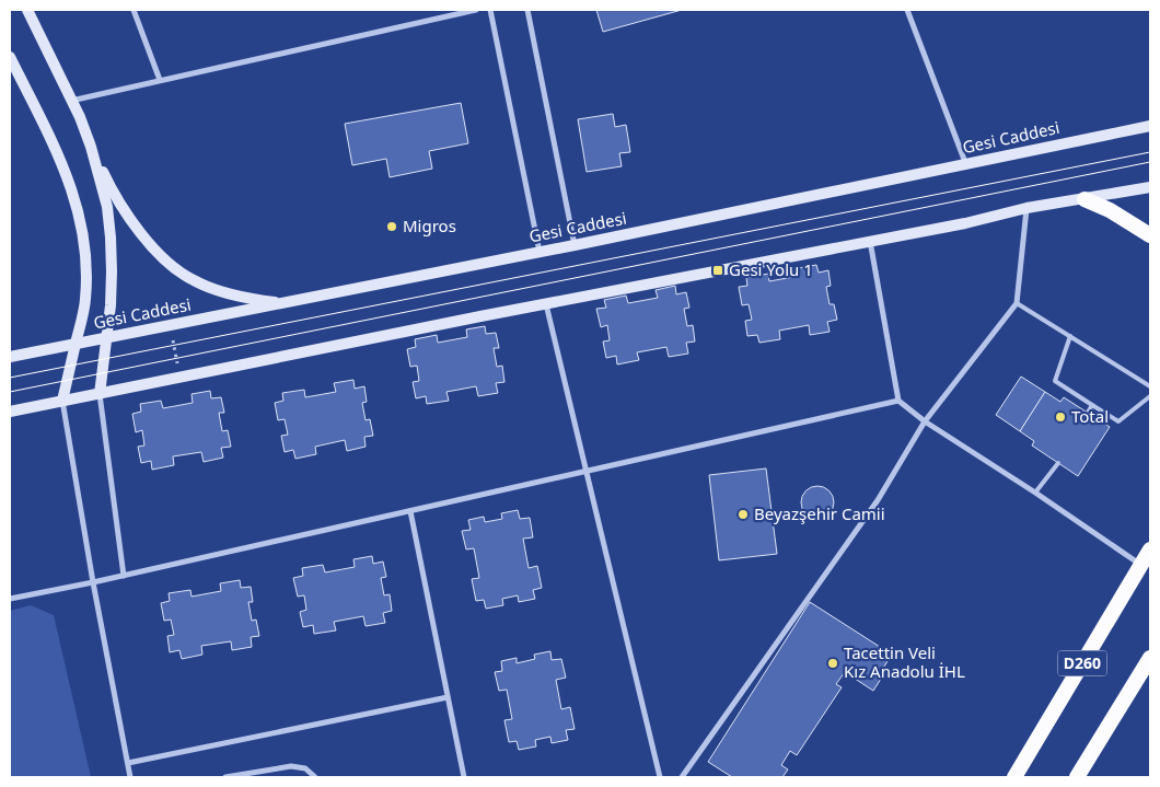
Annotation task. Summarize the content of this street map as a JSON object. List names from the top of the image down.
{
  "streets": {
    "highway": ["D260"],
    "main road": ["Gesi Caddesi"]
  },
  "places": {
    "other": [
      "Migros",
      "Total",
      "Beyazşehir Camii",
      "Tacettin Veli Kız Anadolu İHL"
    ],
    "transit": ["Gesi Yolu 1"]
  }
}
